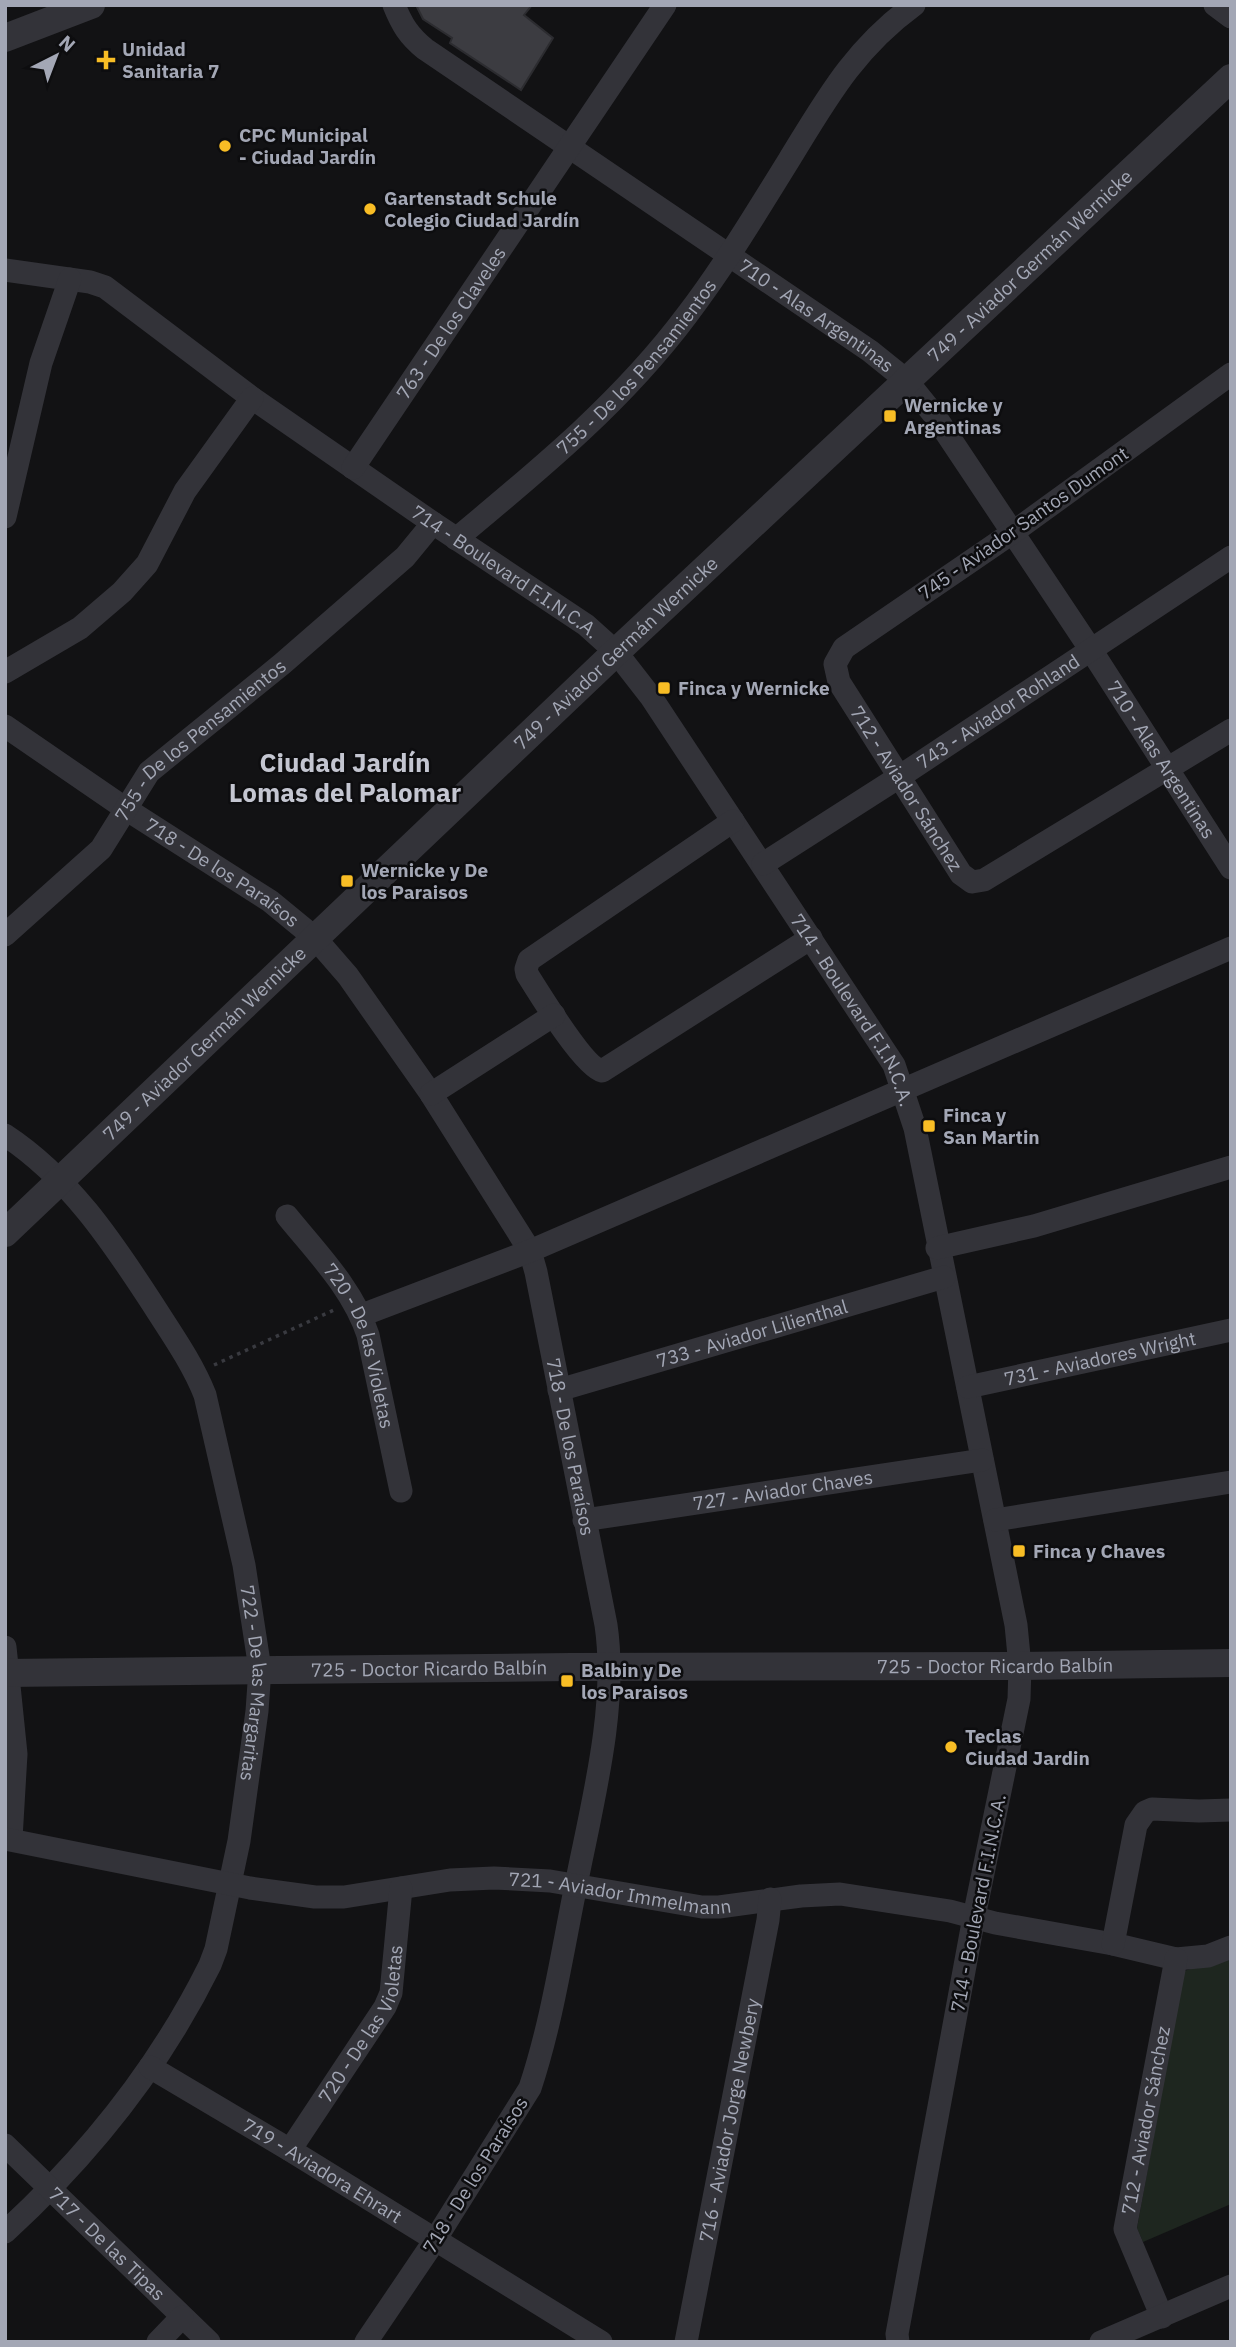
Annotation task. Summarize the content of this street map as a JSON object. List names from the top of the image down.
{
  "streets": {
    "street": [
      "749 - Aviador Germán Wernicke",
      "710 - Alas Argentinas",
      "763 - De los Claveles",
      "755 - De los Pensamientos",
      "745 - Aviador Santos Dumont",
      "714 - Boulevard F.I.N.C.A.",
      "743 - Aviador Rohland",
      "712 - Aviador Sánchez",
      "718 - De los Paraísos",
      "733 - Aviador Lilienthal",
      "720 - De las Violetas",
      "731 - Aviadores Wright",
      "727 - Aviador Chaves",
      "725 - Doctor Ricardo Balbín",
      "722 - De las Margaritas",
      "721 - Aviador Immelmann",
      "716 - Aviador Jorge Newbery",
      "719 - Aviadora Ehrart",
      "717 - De las Tipas"
    ]
  },
  "crossings": [
    ["749 - Aviador Germán Wernicke", "710 - Alas Argentinas"],
    ["749 - Aviador Germán Wernicke", "714 - Boulevard F.I.N.C.A."],
    ["749 - Aviador Germán Wernicke", "718 - De los Paraísos"],
    ["749 - Aviador Germán Wernicke", "722 - De las Margaritas"],
    ["710 - Alas Argentinas", "763 - De los Claveles"],
    ["710 - Alas Argentinas", "755 - De los Pensamientos"],
    ["710 - Alas Argentinas", "745 - Aviador Santos Dumont"],
    ["710 - Alas Argentinas", "743 - Aviador Rohland"],
    ["710 - Alas Argentinas", "712 - Aviador Sánchez"],
    ["763 - De los Claveles", "714 - Boulevard F.I.N.C.A."],
    ["755 - De los Pensamientos", "714 - Boulevard F.I.N.C.A."],
    ["755 - De los Pensamientos", "718 - De los Paraísos"],
    ["745 - Aviador Santos Dumont", "712 - Aviador Sánchez"],
    ["714 - Boulevard F.I.N.C.A.", "743 - Aviador Rohland"],
    ["714 - Boulevard F.I.N.C.A.", "733 - Aviador Lilienthal"],
    ["714 - Boulevard F.I.N.C.A.", "731 - Aviadores Wright"],
    ["714 - Boulevard F.I.N.C.A.", "727 - Aviador Chaves"],
    ["714 - Boulevard F.I.N.C.A.", "725 - Doctor Ricardo Balbín"],
    ["714 - Boulevard F.I.N.C.A.", "721 - Aviador Immelmann"],
    ["743 - Aviador Rohland", "712 - Aviador Sánchez"],
    ["712 - Aviador Sánchez", "721 - Aviador Immelmann"],
    ["718 - De los Paraísos", "733 - Aviador Lilienthal"],
    ["718 - De los Paraísos", "727 - Aviador Chaves"],
    ["718 - De los Paraísos", "725 - Doctor Ricardo Balbín"],
    ["718 - De los Paraísos", "721 - Aviador Immelmann"],
    ["718 - De los Paraísos", "719 - Aviadora Ehrart"],
    ["720 - De las Violetas", "721 - Aviador Immelmann"],
    ["720 - De las Violetas", "719 - Aviadora Ehrart"],
    ["725 - Doctor Ricardo Balbín", "722 - De las Margaritas"],
    ["722 - De las Margaritas", "721 - Aviador Immelmann"],
    ["722 - De las Margaritas", "719 - Aviadora Ehrart"],
    ["722 - De las Margaritas", "717 - De las Tipas"],
    ["721 - Aviador Immelmann", "716 - Aviador Jorge Newbery"]
  ],
  "districts": ["Ciudad Jardín Lomas del Palomar"],
  "places": {
    "health": ["Unidad Sanitaria 7"],
    "other": ["CPC Municipal - Ciudad Jardín", "Gartenstadt Schule Colegio Ciudad Jardín", "Teclas Ciudad Jardin"],
    "transit": [
      "Wernicke y Argentinas",
      "Finca y Wernicke",
      "Wernicke y De los Paraisos",
      "Finca y San Martin",
      "Finca y Chaves",
      "Balbin y De los Paraisos"
    ]
  },
  "north": "top right"
}
